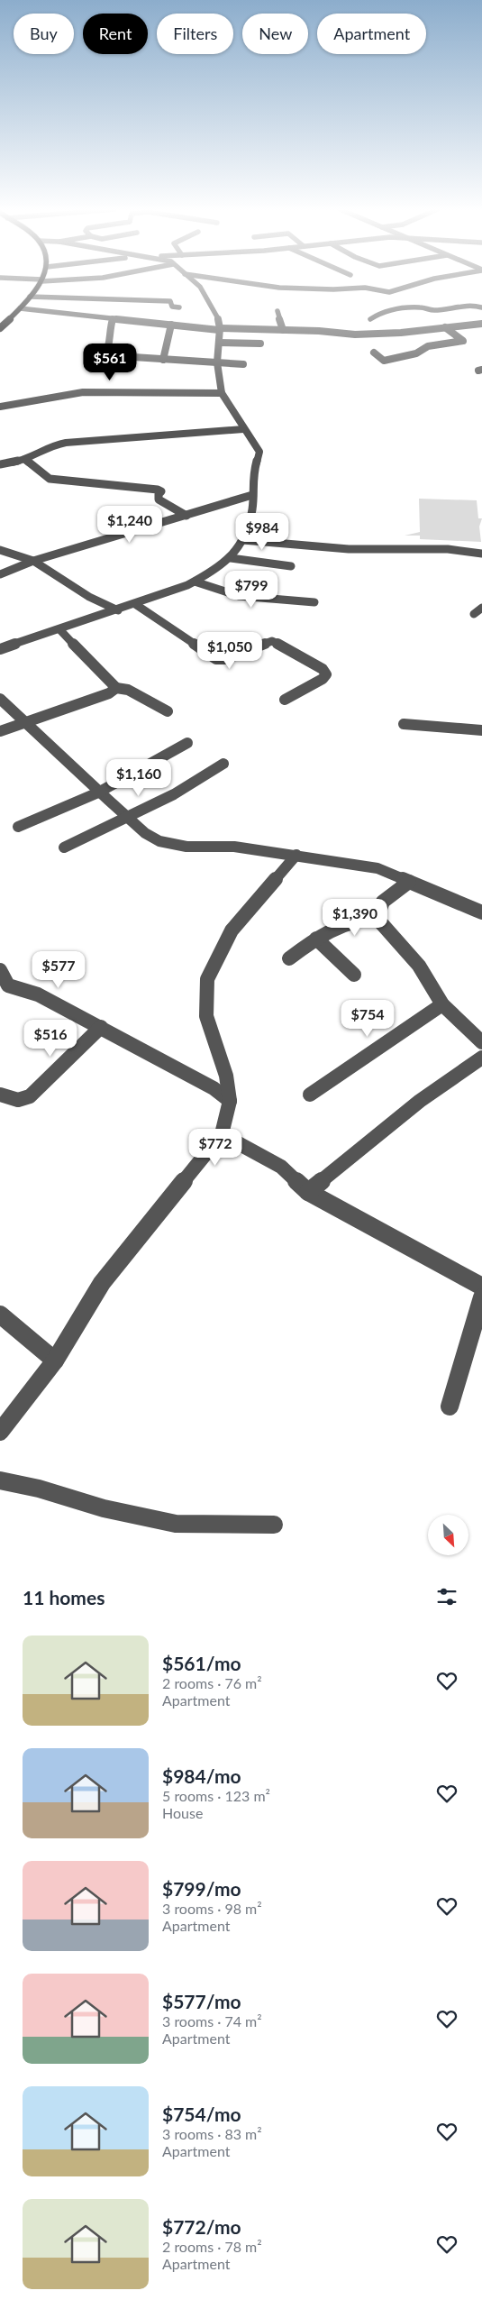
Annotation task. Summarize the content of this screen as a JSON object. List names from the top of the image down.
{
  "north": "bottom right",
  "page": {
    "chip": [
      "Buy",
      "Rent",
      "Filters",
      "New",
      "Apartment"
    ],
    "price": [
      "$561",
      "$1,240",
      "$984",
      "$799",
      "$1,050",
      "$1,160",
      "$1,390",
      "$577",
      "$754",
      "$516",
      "$772"
    ],
    "heading": "11 homes",
    "list": [
      {
        "name": "$561/mo",
        "note": "2 rooms · 76 m² · Apartment"
      },
      {
        "name": "$984/mo",
        "note": "5 rooms · 123 m² · House"
      },
      {
        "name": "$799/mo",
        "note": "3 rooms · 98 m² · Apartment"
      },
      {
        "name": "$577/mo",
        "note": "3 rooms · 74 m² · Apartment"
      },
      {
        "name": "$754/mo",
        "note": "3 rooms · 83 m² · Apartment"
      },
      {
        "name": "$772/mo",
        "note": "2 rooms · 78 m² · Apartment"
      }
    ]
  }
}
